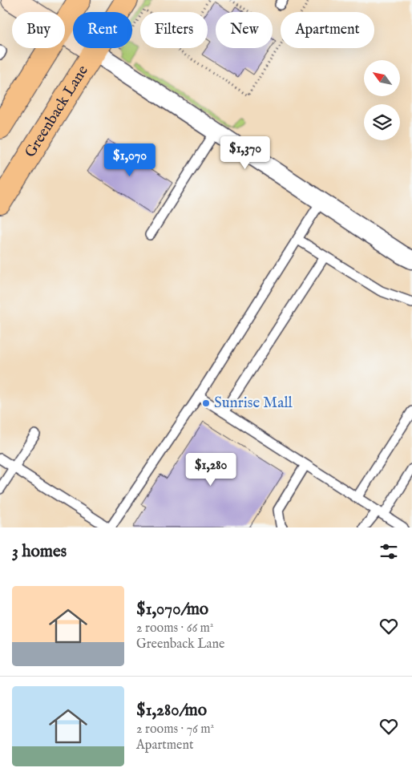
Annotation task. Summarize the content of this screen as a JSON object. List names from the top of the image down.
{
  "streets": {
    "main road": ["Greenback Lane"]
  },
  "places": ["Sunrise Mall"],
  "north": "top left",
  "page": {
    "chip": [
      "Buy",
      "Rent",
      "Filters",
      "New",
      "Apartment"
    ],
    "price": ["$1,370", "$1,070", "$1,280"],
    "heading": "3 homes",
    "list": [
      {
        "name": "$1,070/mo",
        "note": "2 rooms · 66 m² · Greenback Lane"
      },
      {
        "name": "$1,280/mo",
        "note": "2 rooms · 76 m² · Apartment"
      }
    ]
  }
}
